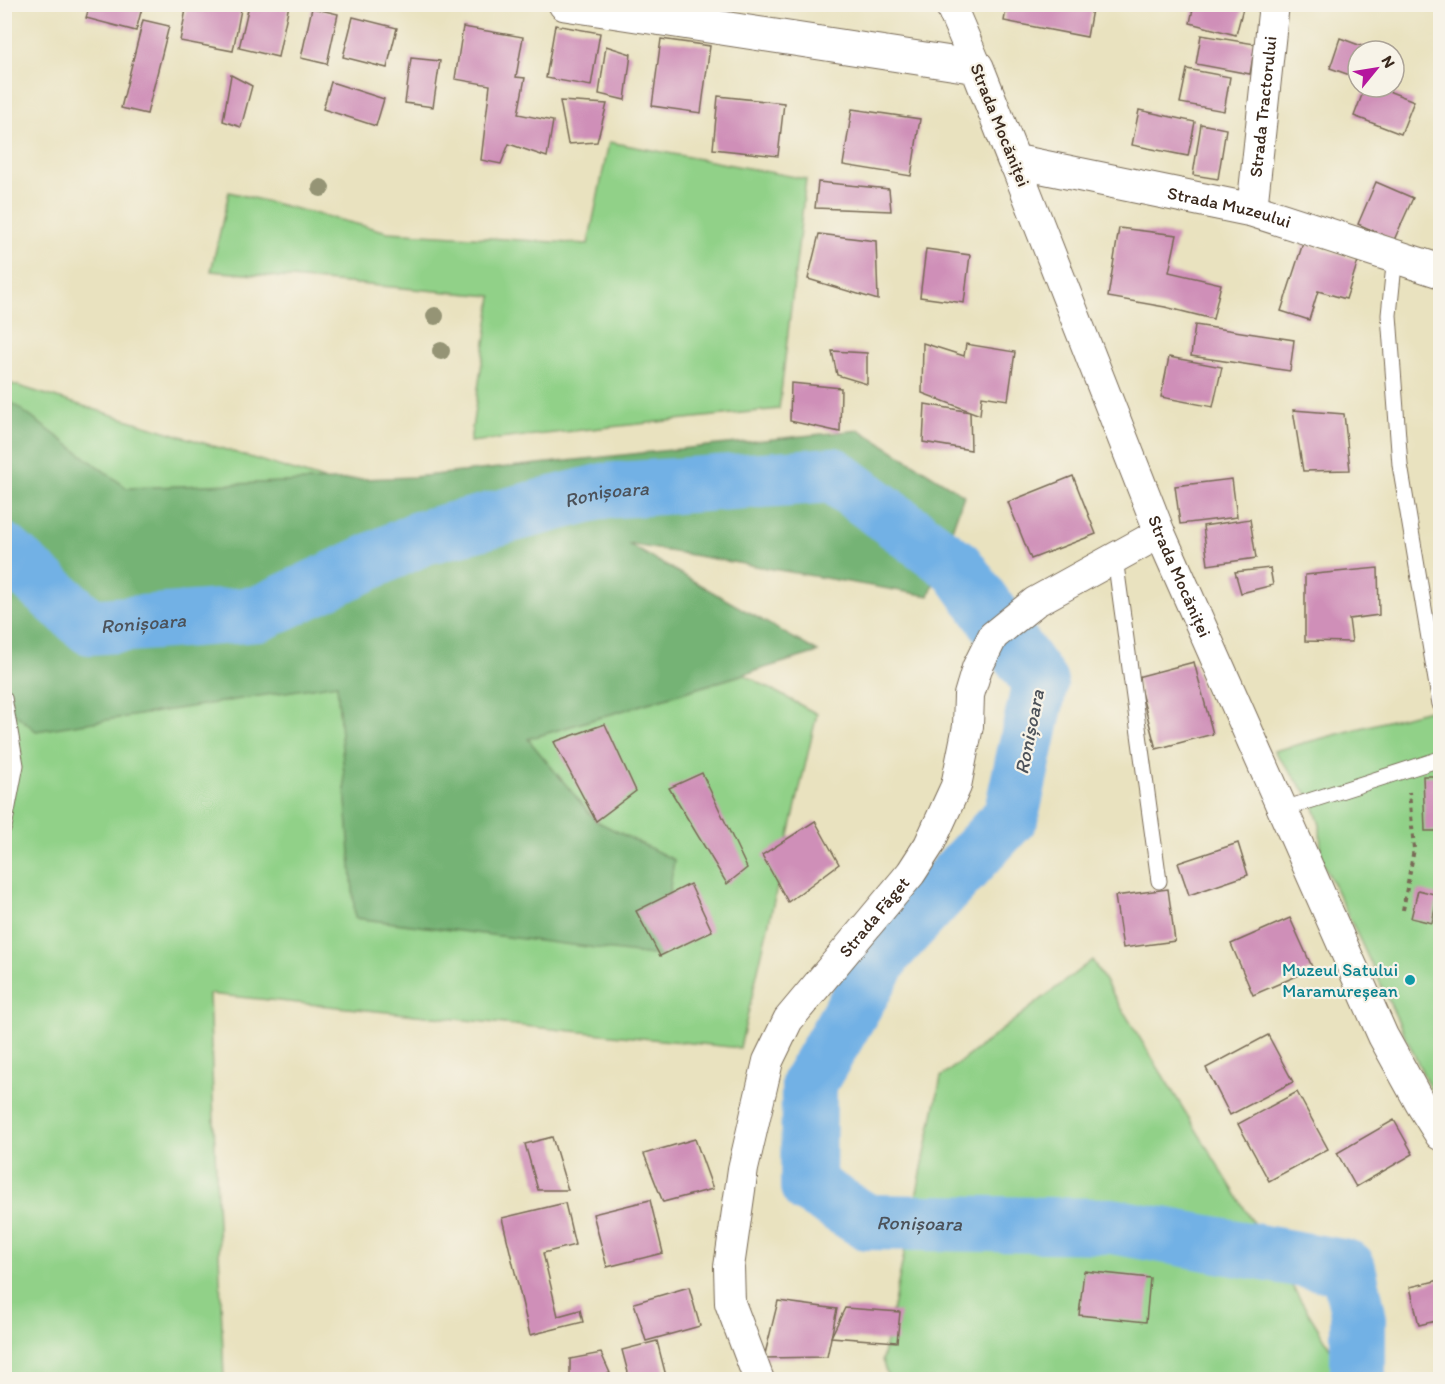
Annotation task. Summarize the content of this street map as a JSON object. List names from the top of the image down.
{
  "streets": {
    "street": [
      "Strada Tractorului",
      "Strada Mocăniței",
      "Strada Muzeului",
      "Strada Făget"
    ]
  },
  "crossings": [
    ["Strada Tractorului", "Strada Muzeului"],
    ["Strada Mocăniței", "Strada Muzeului"],
    ["Strada Mocăniței", "Strada Făget"]
  ],
  "water": ["Ronișoara"],
  "places": ["Muzeul Satului Maramureșean"],
  "north": "top right"
}
